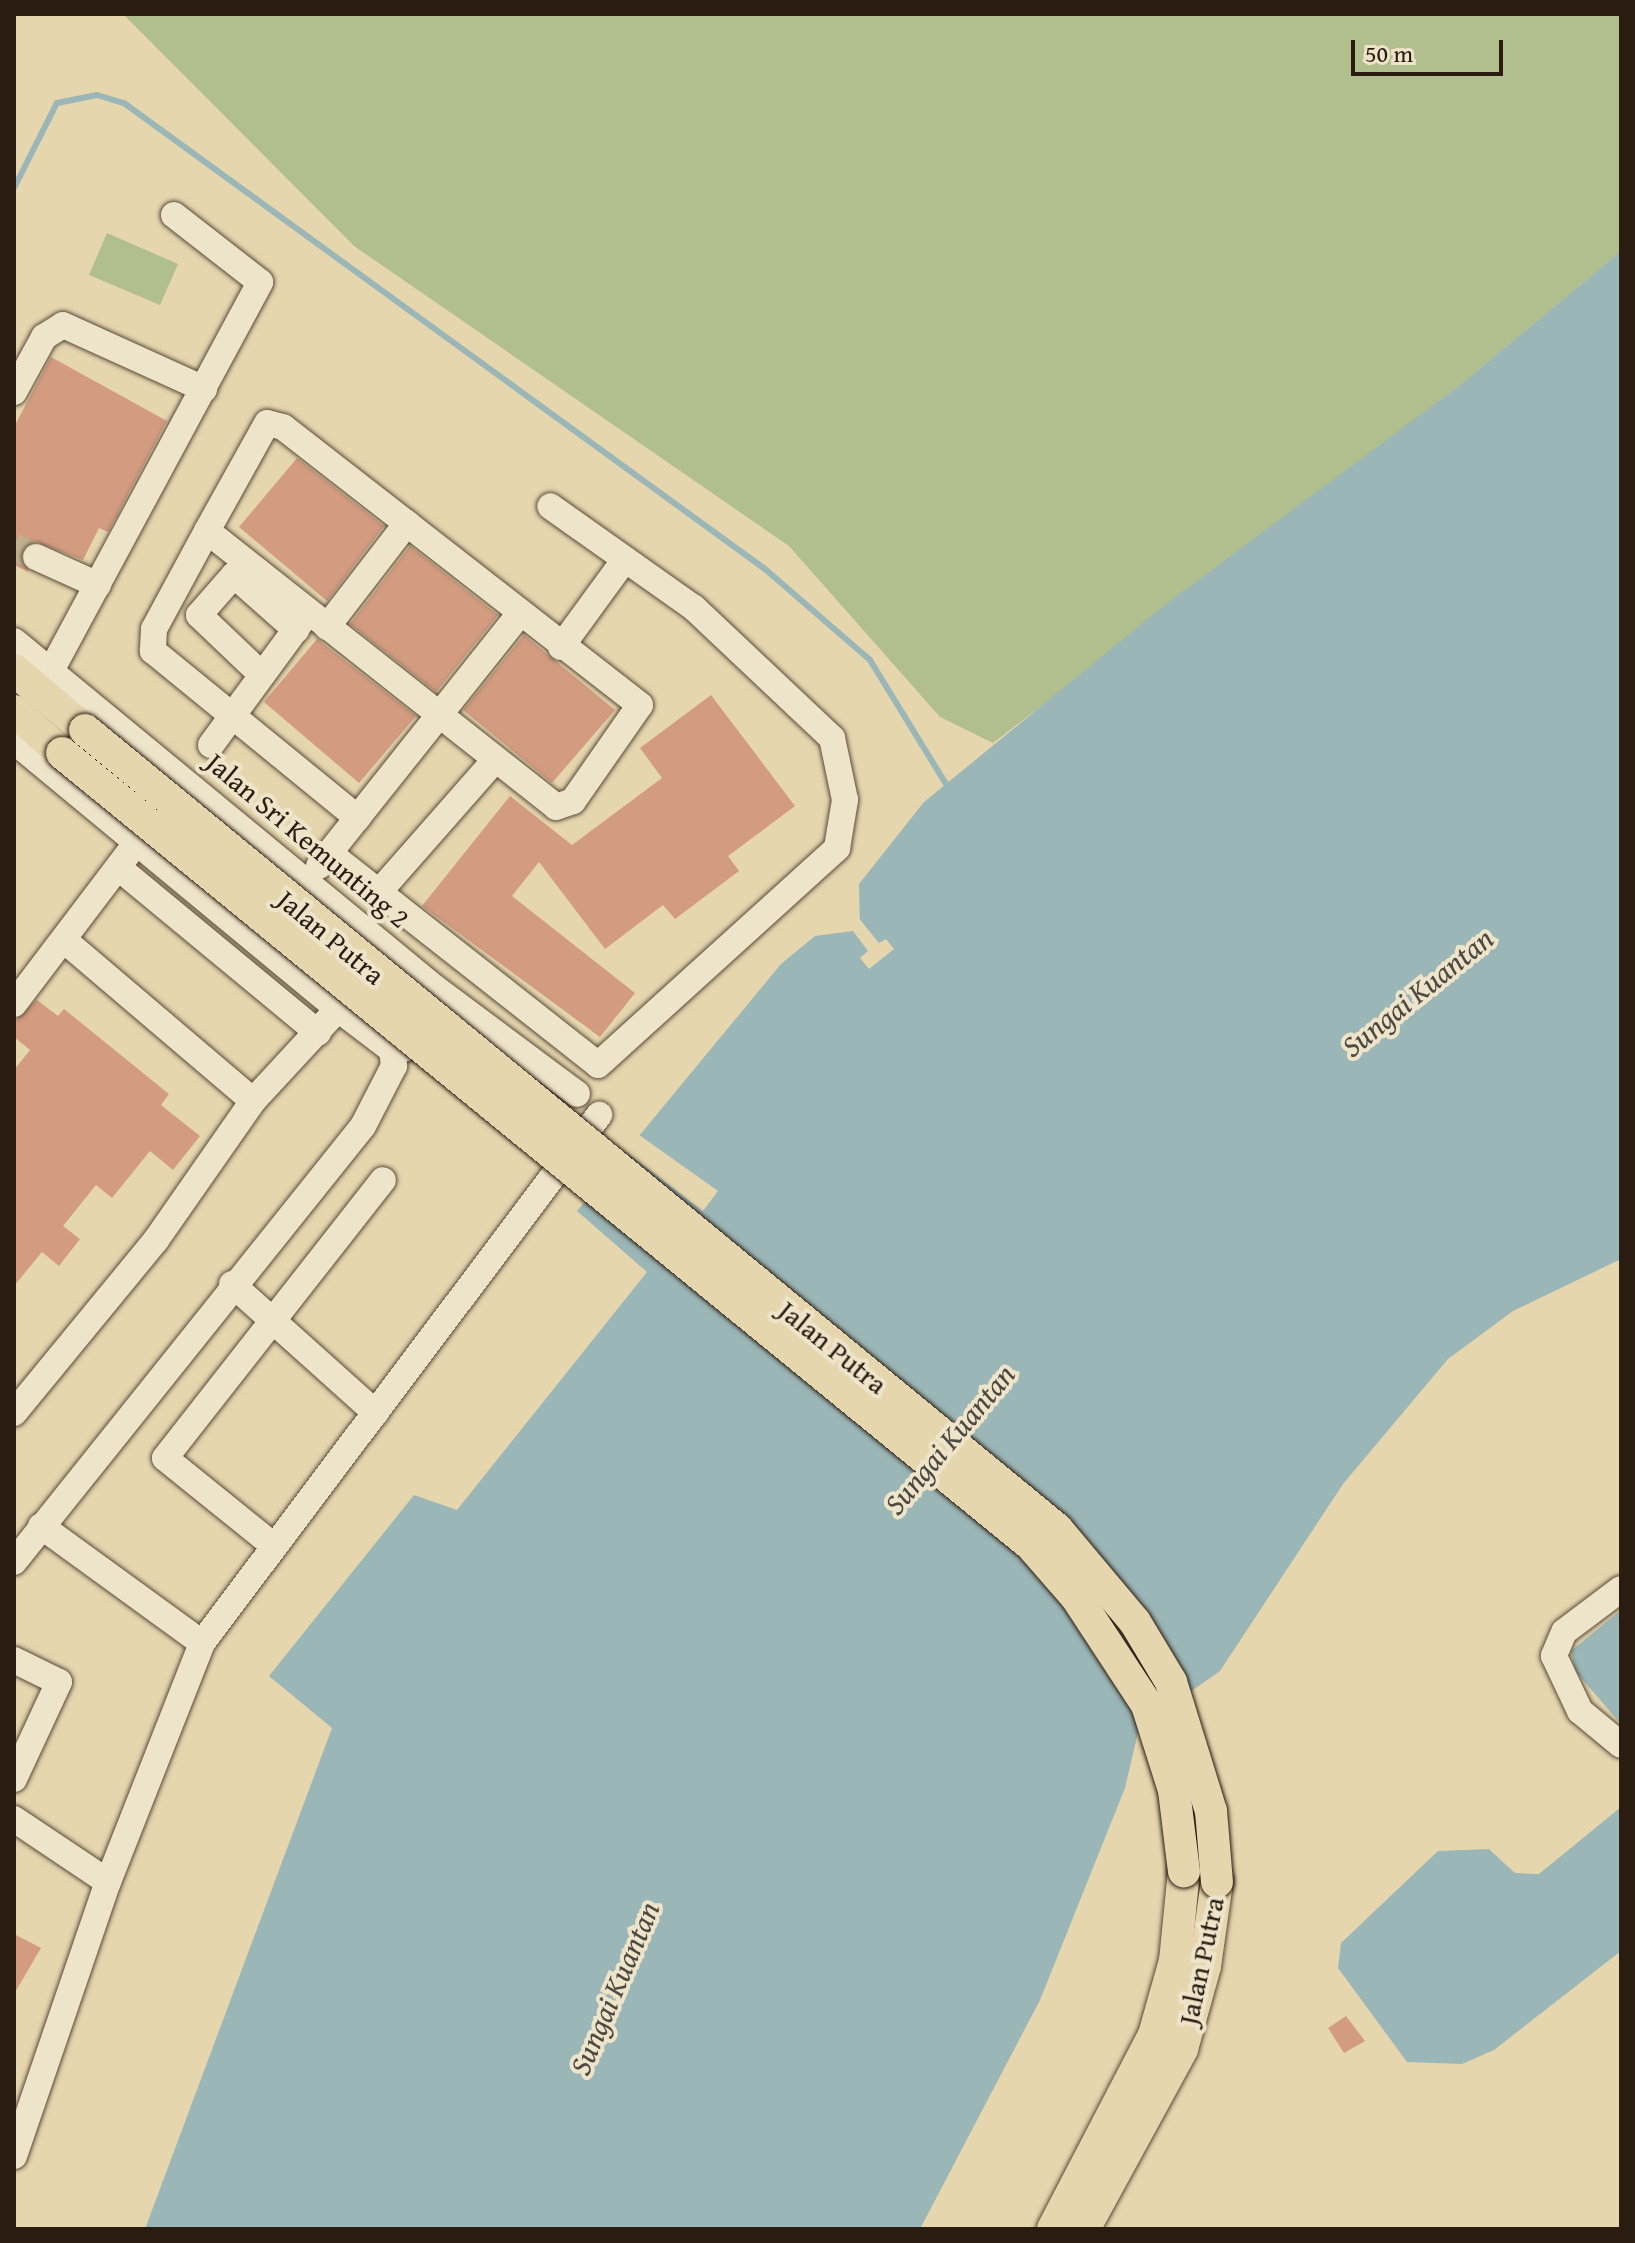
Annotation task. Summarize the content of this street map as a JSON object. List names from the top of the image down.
{
  "streets": {
    "main road": ["Jalan Putra"],
    "street": ["Jalan Sri Kemunting 2"]
  },
  "water": ["Sungai Kuantan"],
  "scale_bar": "50 m"
}
